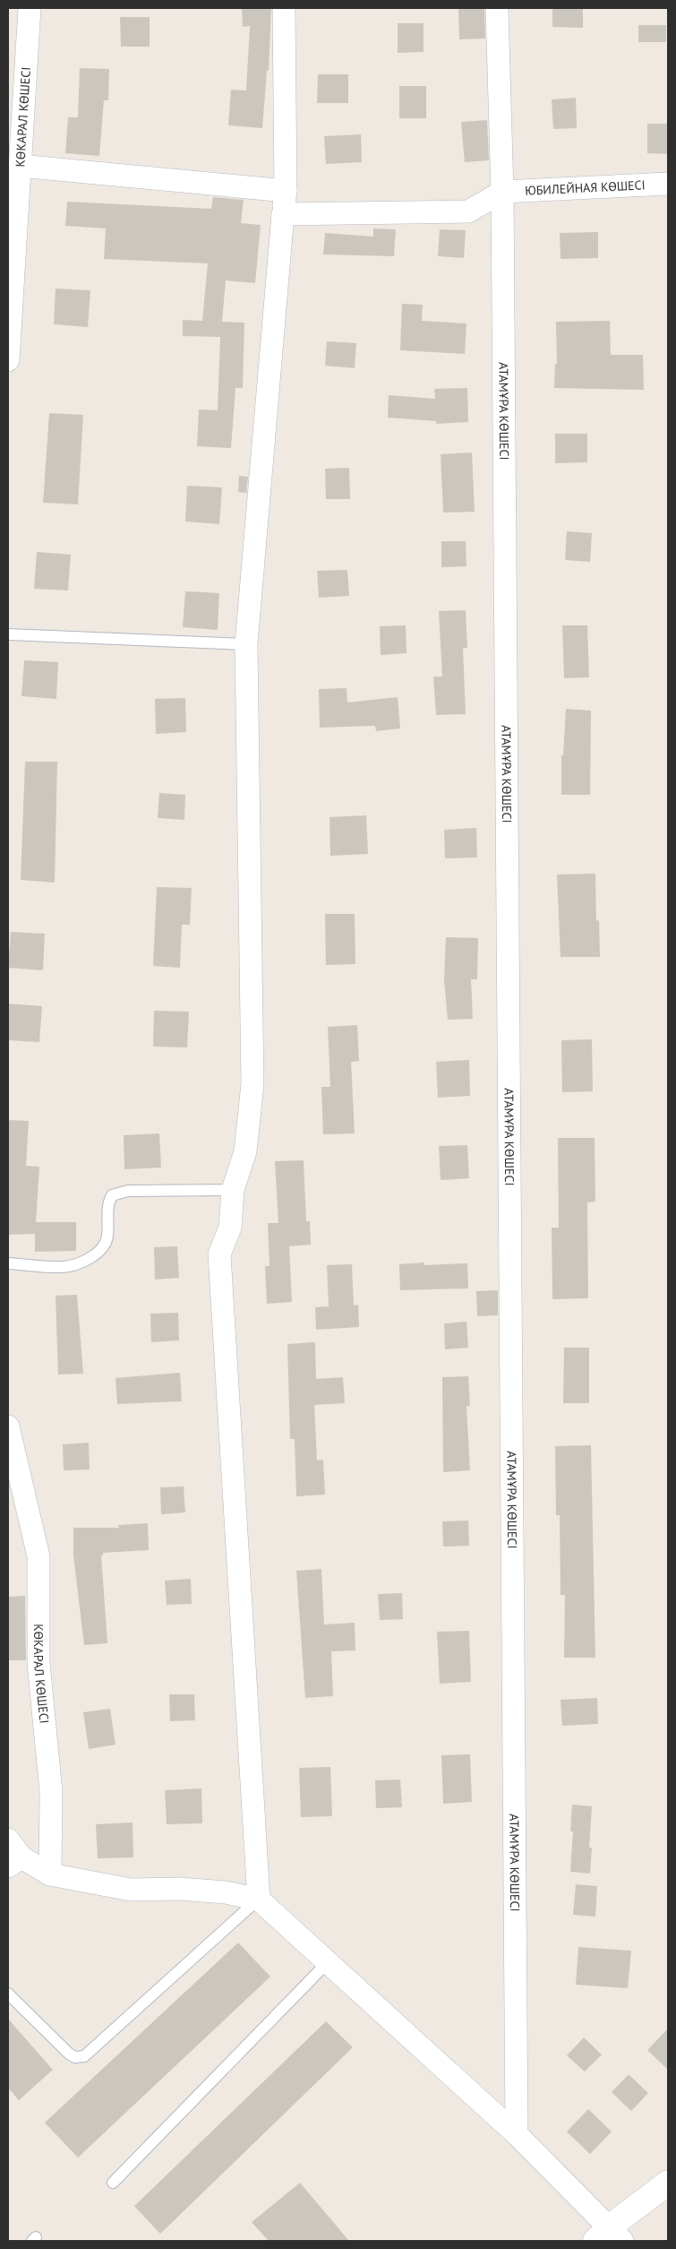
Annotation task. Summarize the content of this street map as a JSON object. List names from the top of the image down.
{
  "streets": {
    "street": ["КӨКАРАЛ КӨШЕСІ", "ЮБИЛЕЙНАЯ КӨШЕСІ", "АТАМҰРА КӨШЕСІ"]
  },
  "crossings": [
    ["ЮБИЛЕЙНАЯ КӨШЕСІ", "АТАМҰРА КӨШЕСІ"]
  ]
}
